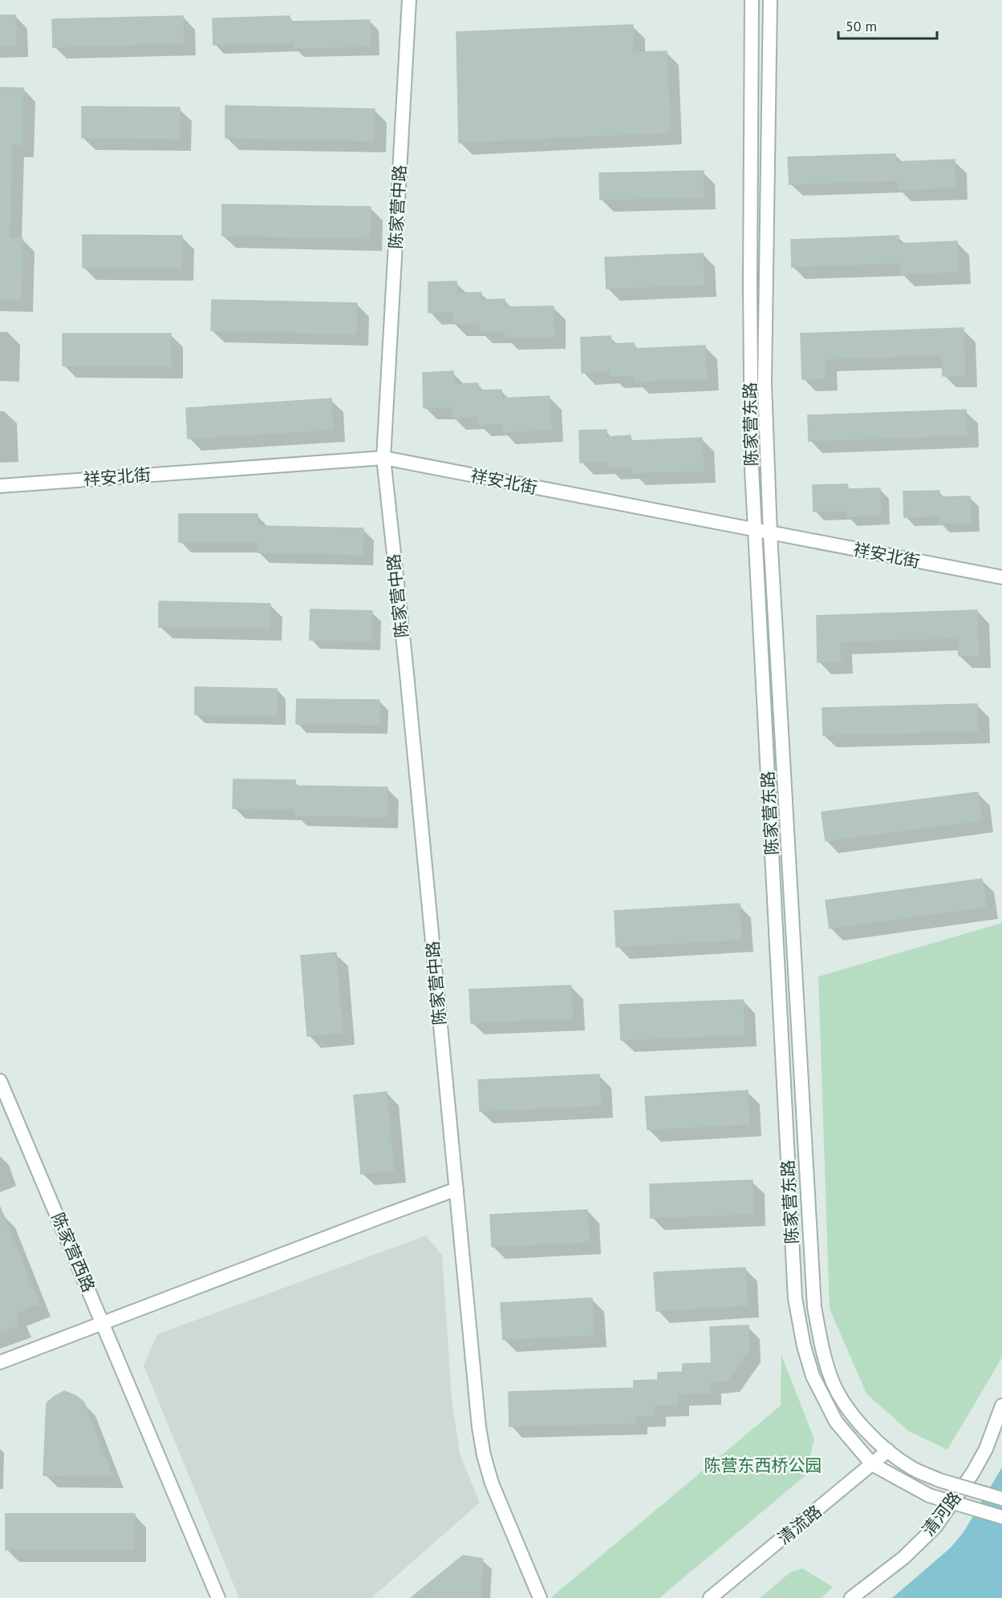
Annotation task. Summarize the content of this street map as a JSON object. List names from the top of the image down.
{
  "streets": {
    "street": [
      "陈家营中路",
      "陈家营东路",
      "祥安北街",
      "陈家营西路",
      "清河路",
      "清流路"
    ]
  },
  "crossings": [
    ["陈家营中路", "祥安北街"],
    ["陈家营东路", "祥安北街"],
    ["陈家营东路", "清流路"]
  ],
  "parks": ["陈营东西桥公园"],
  "scale_bar": "50 m"
}
